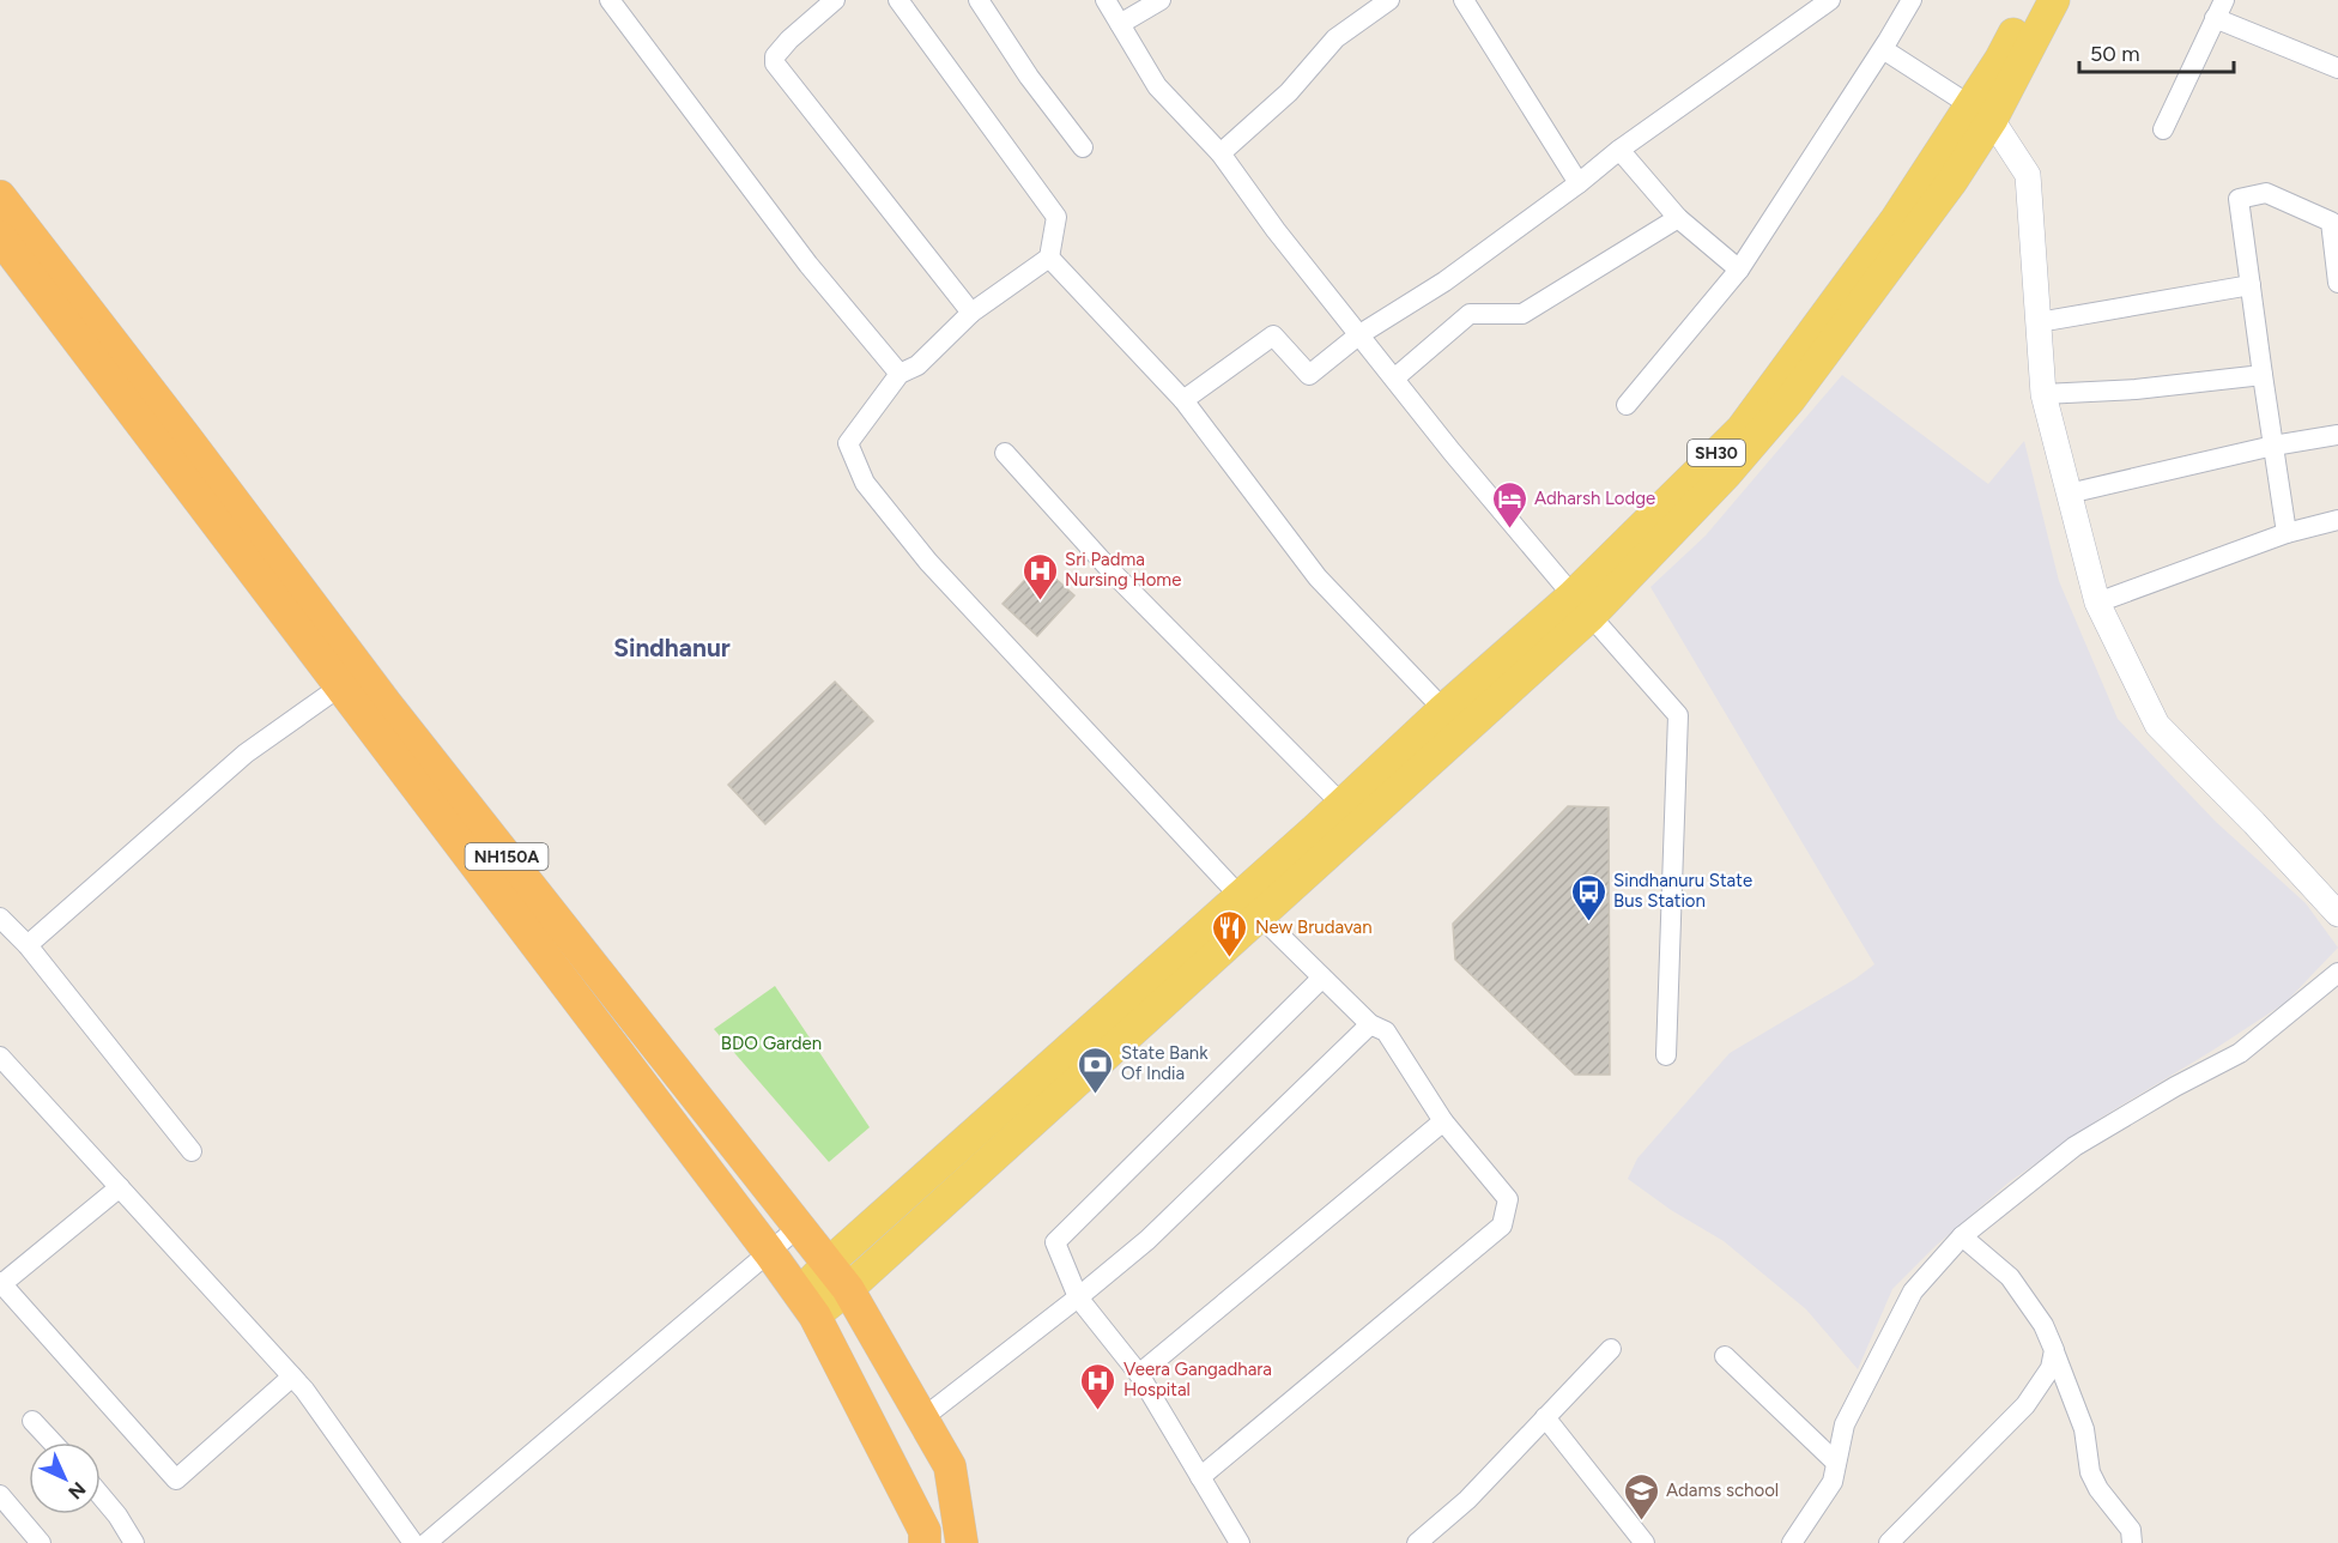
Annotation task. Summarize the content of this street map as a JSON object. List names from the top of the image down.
{
  "streets": {
    "highway": ["NH150A"]
  },
  "districts": ["Sindhanur"],
  "parks": ["BDO Garden"],
  "places": {
    "hotel": ["Adharsh Lodge"],
    "hospital": ["Sri Padma Nursing Home", "Veera Gangadhara Hospital"],
    "bus stop": ["Sindhanuru State Bus Station"],
    "restaurant": ["New Brudavan"],
    "bank": ["State Bank Of India"],
    "school or university": ["Adams school"]
  },
  "scale_bar": "50 m",
  "north": "bottom right"
}
